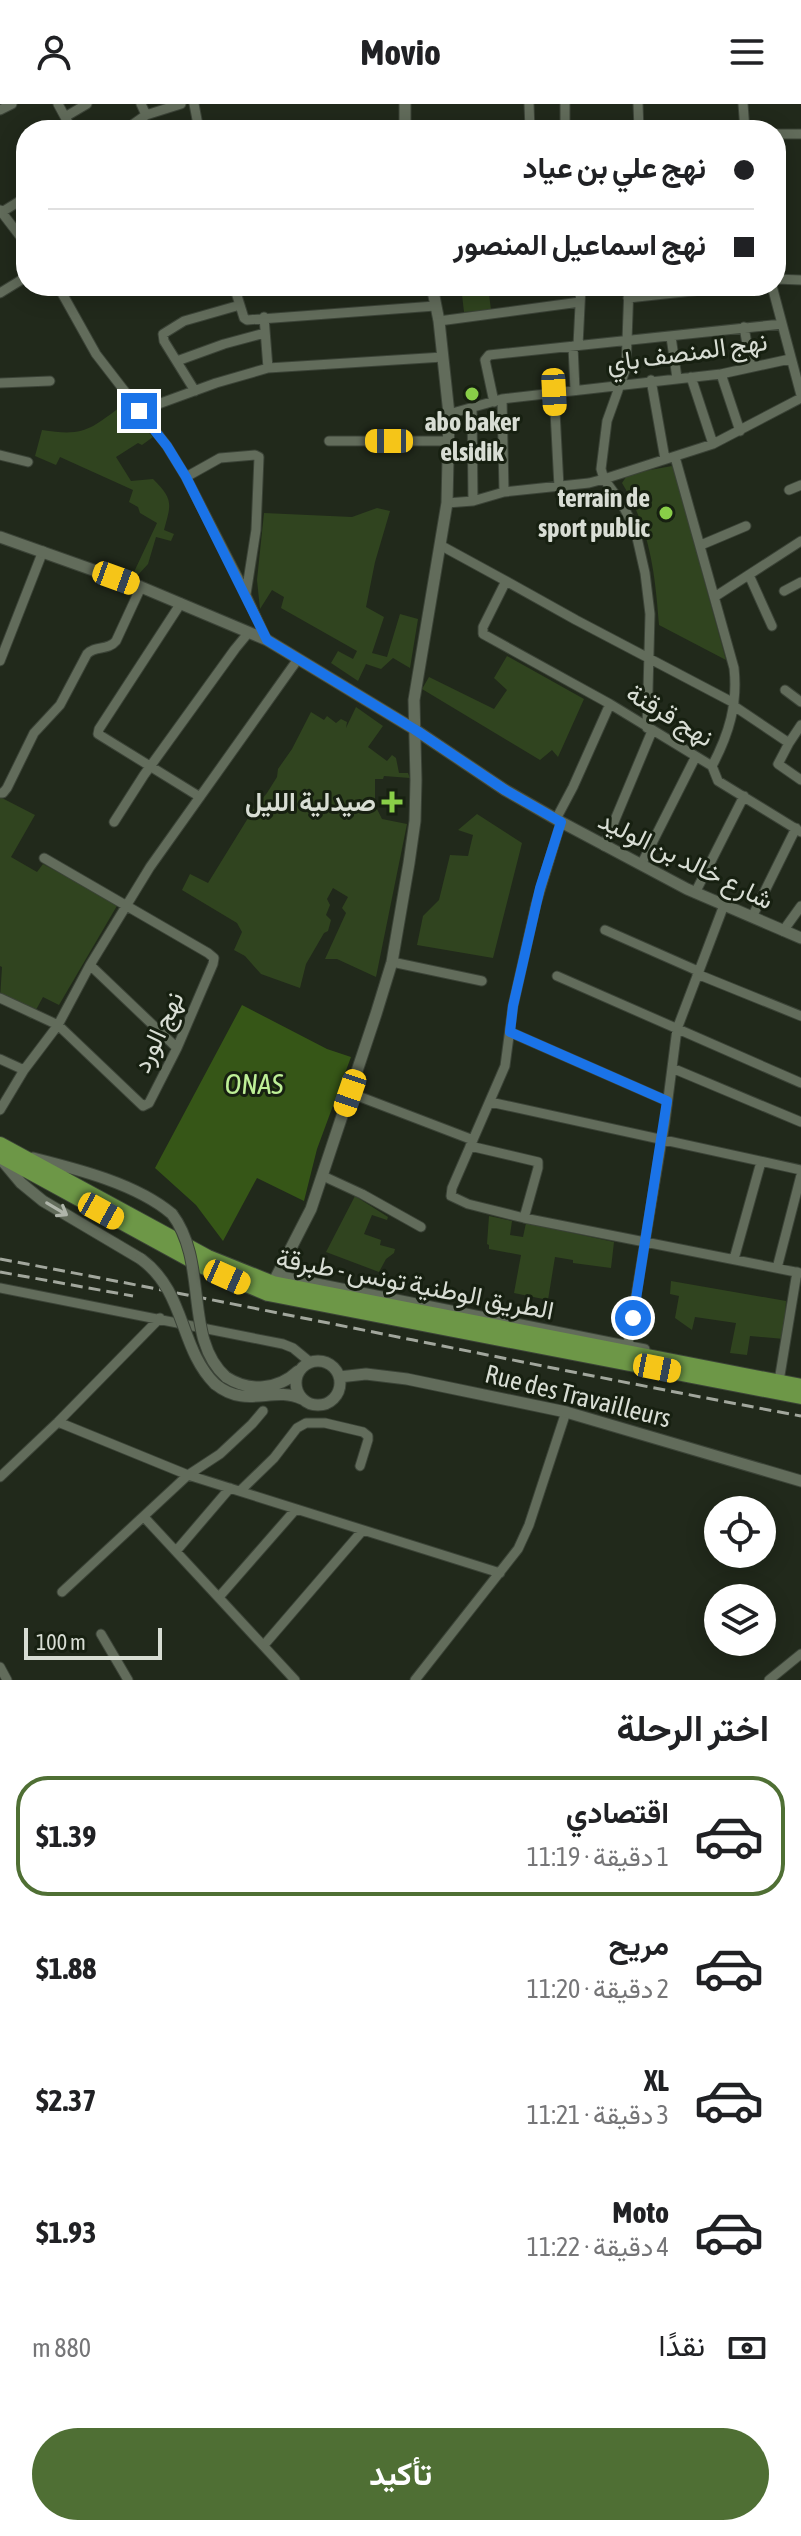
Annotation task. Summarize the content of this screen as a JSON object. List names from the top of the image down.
{
  "streets": {
    "main road": ["الطريق الوطنية تونس - طبرقة"],
    "street": [
      "نهج المنصف باي",
      "نهج قرقنة",
      "شارع خالد بن الوليد",
      "نهج الورد",
      "Rue des Travailleurs"
    ]
  },
  "crossings": [
    ["نهج المنصف باي", "نهج قرقنة"]
  ],
  "water": ["ONAS"],
  "places": {
    "other": ["abo baker elsidik", "terrain de sport public"],
    "health": ["صيدلية الليل"]
  },
  "scale_bar": "100 m",
  "page": {
    "header": "Movio",
    "banner": ["نهج علي بن عياد", "نهج اسماعيل المنصور"],
    "scale": "100 m",
    "heading": "اختر الرحلة",
    "list": [
      {
        "name": "اقتصادي",
        "note": "1 دقيقة · 11:19",
        "value": "$1.39"
      },
      {
        "name": "مريح",
        "note": "2 دقيقة · 11:20",
        "value": "$1.88"
      },
      {
        "name": "XL",
        "note": "3 دقيقة · 11:21",
        "value": "$2.37"
      },
      {
        "name": "Moto",
        "note": "4 دقيقة · 11:22",
        "value": "$1.93"
      }
    ],
    "pay": ["نقدًا", "880 m"],
    "buttons": "تأكيد"
  }
}
